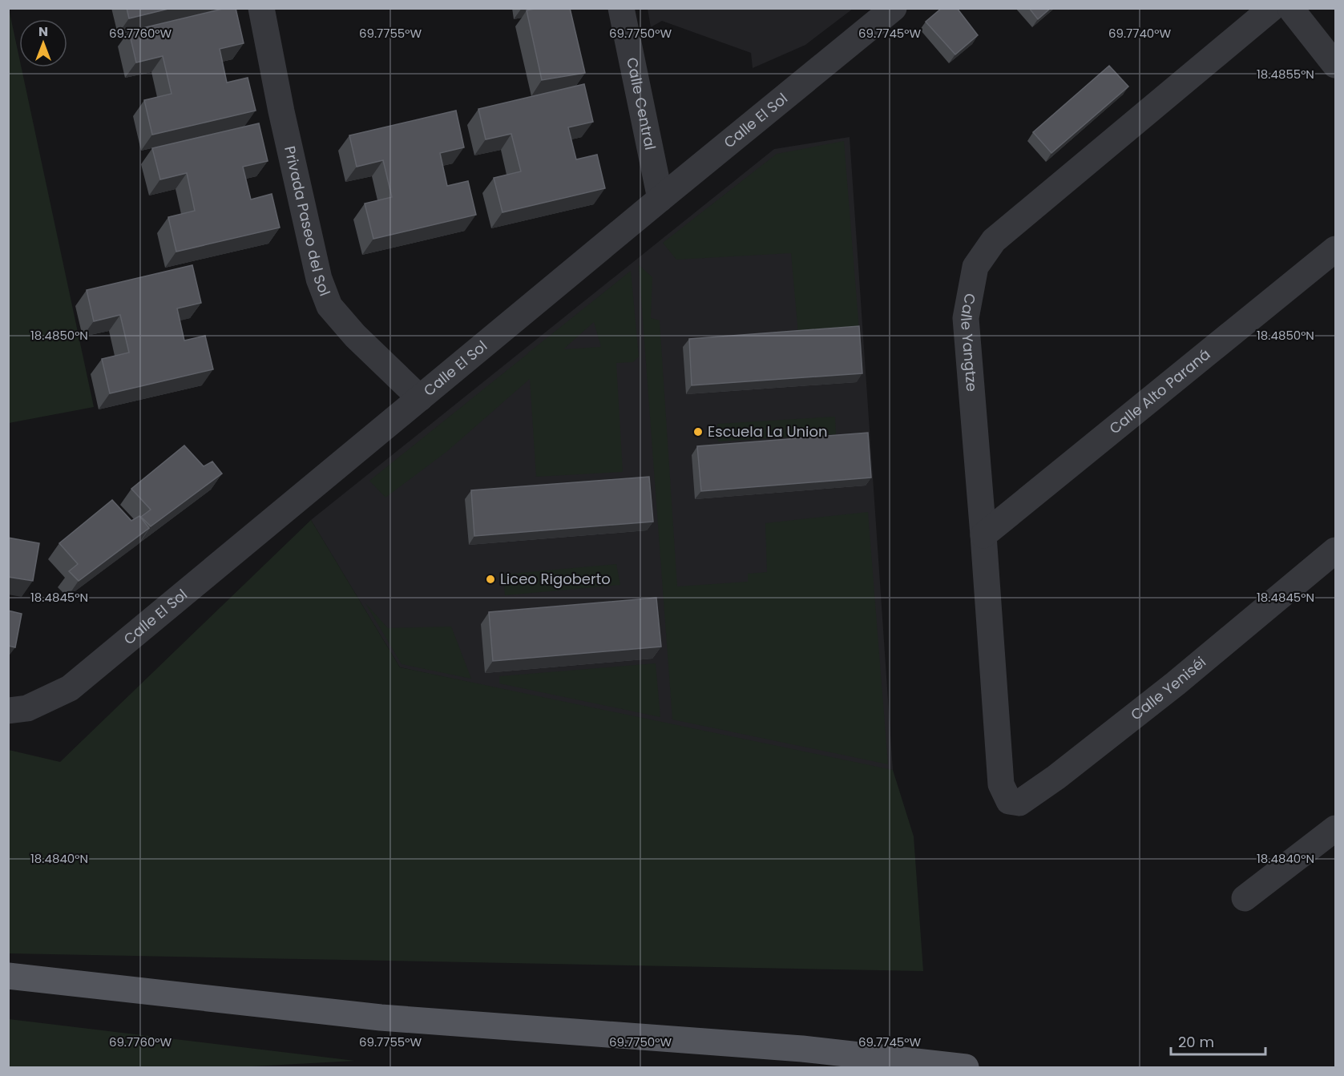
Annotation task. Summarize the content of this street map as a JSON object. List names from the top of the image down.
{
  "streets": {
    "street": [
      "Calle Central",
      "Calle El Sol",
      "Privada Paseo del Sol",
      "Calle Yangtze",
      "Calle Alto Paraná",
      "Calle Yeniséi"
    ]
  },
  "crossings": [
    ["Calle Central", "Calle El Sol"],
    ["Calle El Sol", "Privada Paseo del Sol"],
    ["Calle Yangtze", "Calle Alto Paraná"],
    ["Calle Yangtze", "Calle Yeniséi"]
  ],
  "places": ["Escuela La Union", "Liceo Rigoberto"],
  "scale_bar": "20 m",
  "north": "top",
  "coordinates": [
    "69.7760°W",
    "69.7755°W",
    "69.7750°W",
    "69.7745°W",
    "69.7740°W",
    "18.4855°N",
    "18.4850°N",
    "18.4845°N",
    "18.4840°N"
  ]
}
